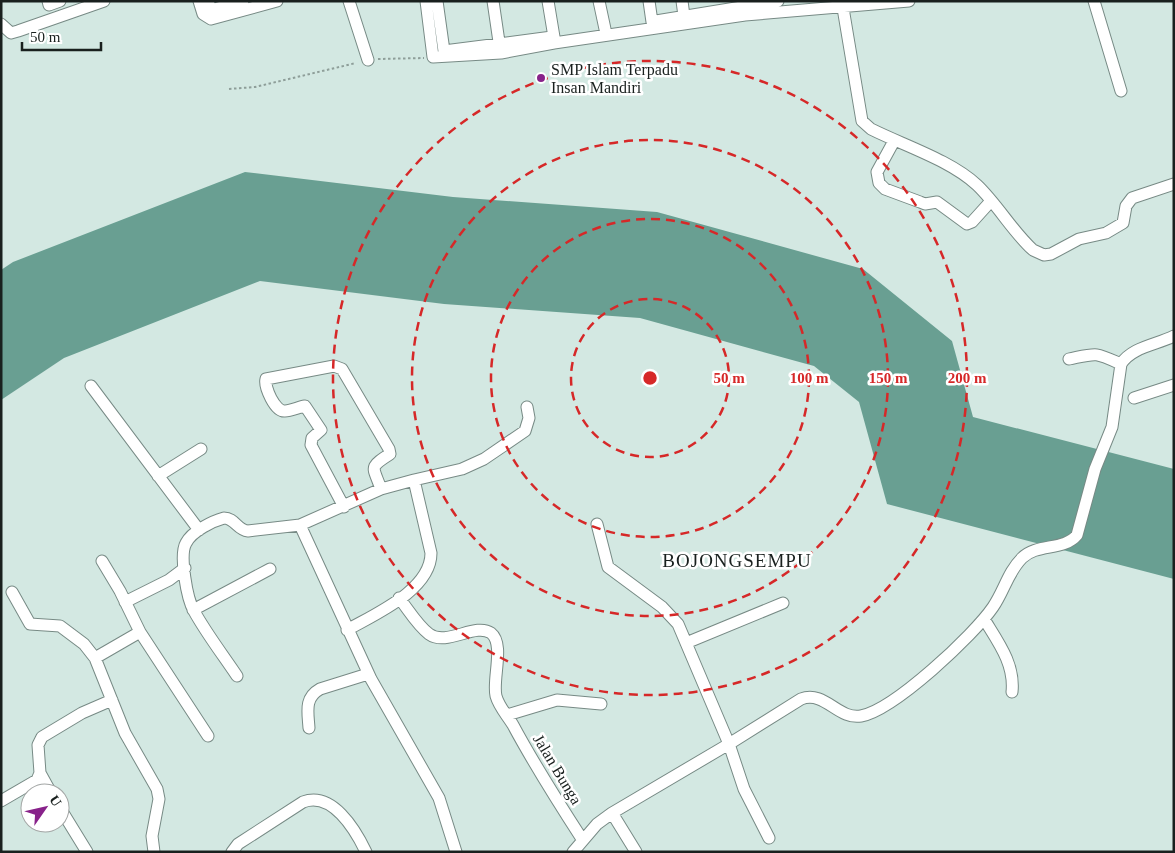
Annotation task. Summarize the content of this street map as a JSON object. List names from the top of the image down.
{
  "streets": {
    "street": ["Jalan Bunga"]
  },
  "districts": ["BOJONGSEMPU"],
  "places": ["SMP Islam Terpadu Insan Mandiri"],
  "scale_bar": "50 m",
  "north": "top right",
  "rings": [
    "50 m",
    "100 m",
    "150 m",
    "200 m"
  ]
}
